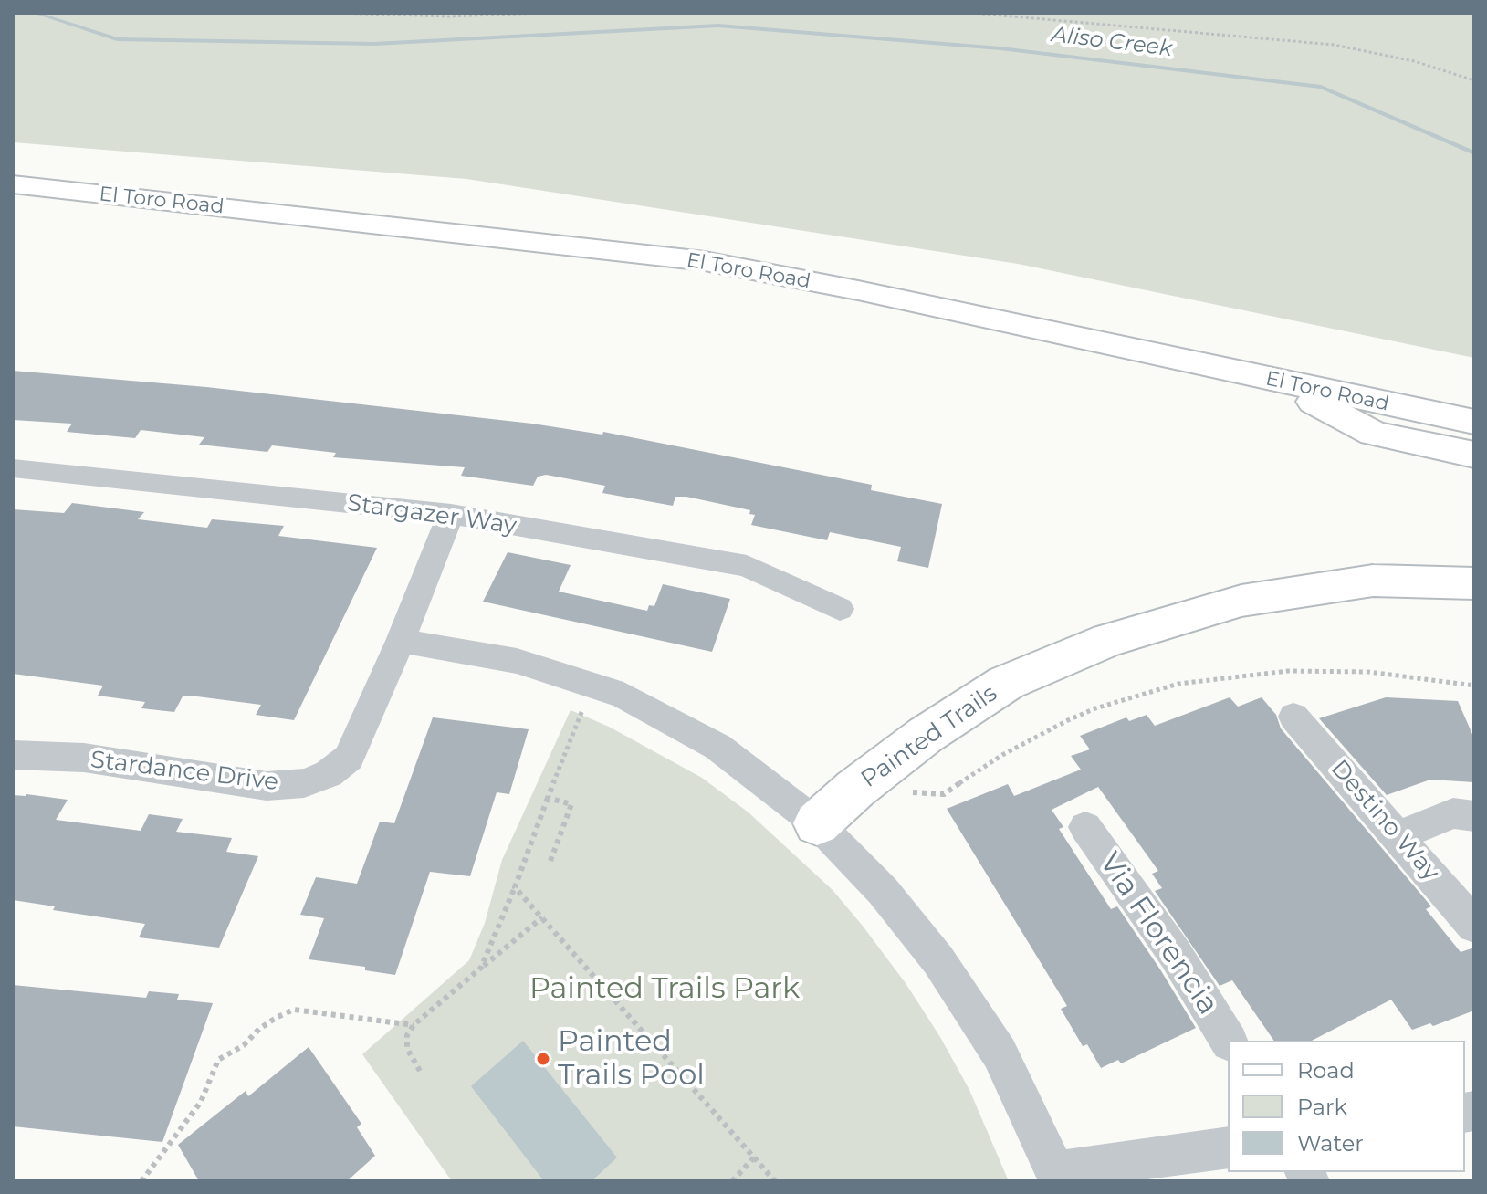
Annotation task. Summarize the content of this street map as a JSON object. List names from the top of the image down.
{
  "streets": {
    "main road": ["El Toro Road", "Painted Trails"],
    "street": [
      "Stargazer Way",
      "Stardance Drive",
      "Destino Way",
      "Via Florencia"
    ]
  },
  "water": ["Aliso Creek"],
  "parks": ["Painted Trails Park"],
  "places": ["Painted Trails Pool"],
  "legend": ["Road", "Park", "Water"]
}
